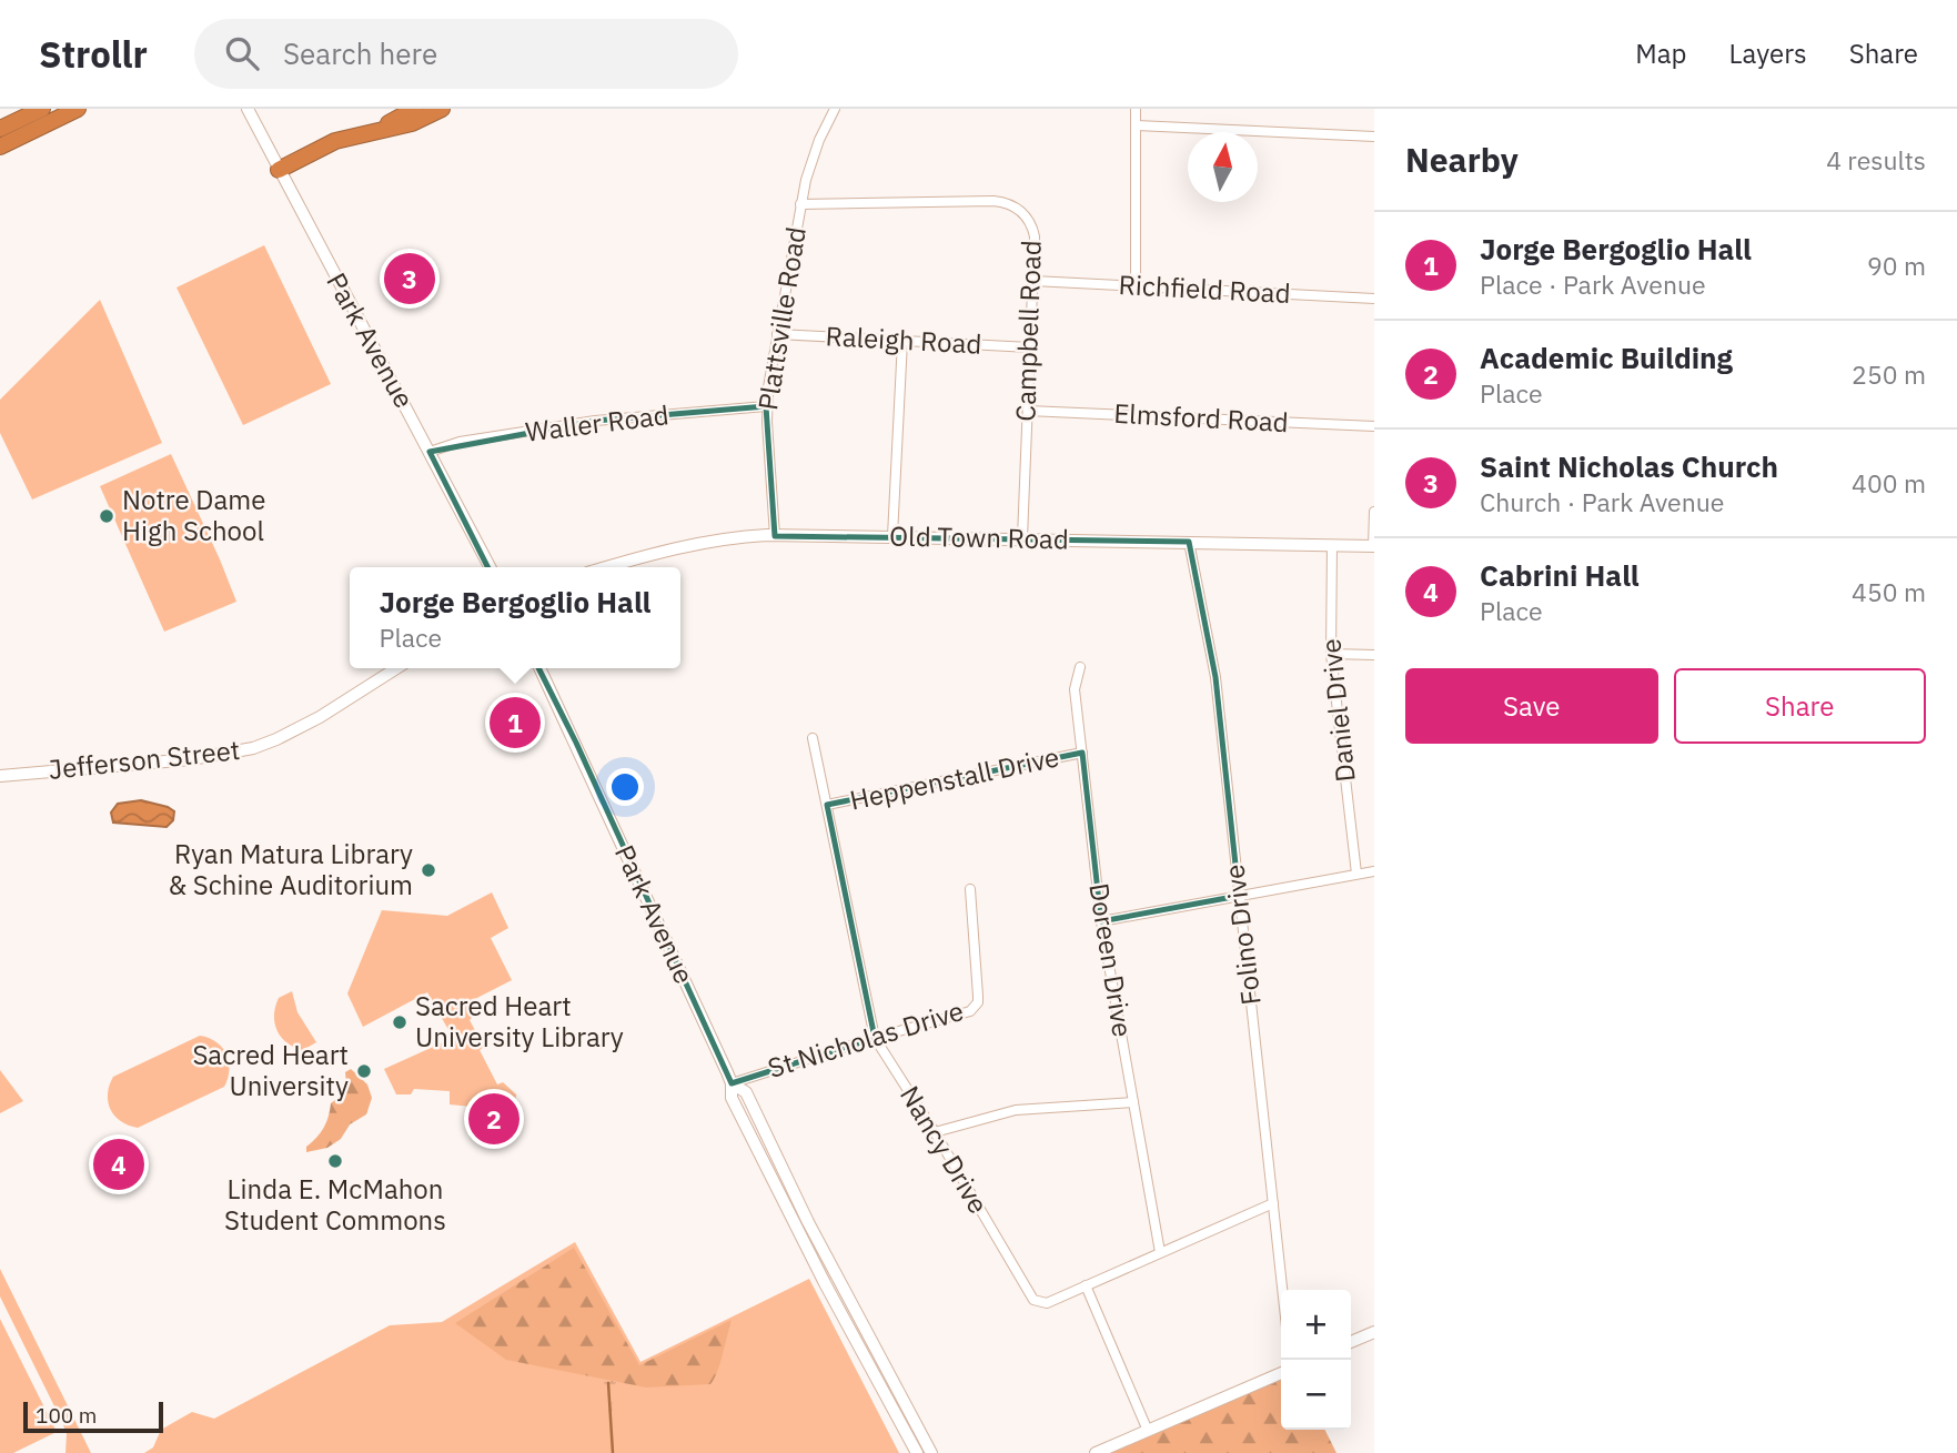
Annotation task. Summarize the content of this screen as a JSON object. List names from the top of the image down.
{
  "streets": {
    "main road": ["Park Avenue", "Old Town Road", "Jefferson Street"],
    "street": [
      "Richfield Road",
      "Plattsville Road",
      "Campbell Road",
      "Raleigh Road",
      "Elmsford Road",
      "Waller Road",
      "Daniel Drive",
      "Heppenstall Drive",
      "Folino Drive",
      "Doreen Drive",
      "St Nicholas Drive",
      "Nancy Drive"
    ]
  },
  "crossings": [
    ["Richfield Road", "Campbell Road"],
    ["Plattsville Road", "Campbell Road"],
    ["Plattsville Road", "Raleigh Road"],
    ["Plattsville Road", "Waller Road"],
    ["Plattsville Road", "Old Town Road"],
    ["Campbell Road", "Raleigh Road"],
    ["Campbell Road", "Elmsford Road"],
    ["Campbell Road", "Old Town Road"],
    ["Park Avenue", "Waller Road"],
    ["Park Avenue", "St Nicholas Drive"],
    ["Old Town Road", "Daniel Drive"],
    ["Old Town Road", "Folino Drive"],
    ["Heppenstall Drive", "Doreen Drive"],
    ["Heppenstall Drive", "Nancy Drive"],
    ["Folino Drive", "Nancy Drive"],
    ["Doreen Drive", "Nancy Drive"],
    ["St Nicholas Drive", "Nancy Drive"]
  ],
  "places": [
    "Notre Dame High School",
    "Ryan Matura Library & Schine Auditorium",
    "Sacred Heart University Library",
    "Sacred Heart University",
    "Linda E. McMahon Student Commons"
  ],
  "scale_bar": "100 m",
  "north": "top",
  "page": {
    "header": "Strollr",
    "search": "Search here",
    "nav": ["Map", "Layers", "Share"],
    "heading": ["Nearby", "4 results"],
    "list": [
      {
        "mark": "1",
        "name": "Jorge Bergoglio Hall",
        "note": "Place · Park Avenue",
        "value": "90 m"
      },
      {
        "mark": "2",
        "name": "Academic Building",
        "note": "Place",
        "value": "250 m"
      },
      {
        "mark": "3",
        "name": "Saint Nicholas Church",
        "note": "Church · Park Avenue",
        "value": "400 m"
      },
      {
        "mark": "4",
        "name": "Cabrini Hall",
        "note": "Place",
        "value": "450 m"
      }
    ],
    "pins": [
      "3",
      "1",
      "2",
      "4"
    ],
    "popup": ["Jorge Bergoglio Hall", "Place"],
    "buttons": ["Save", "Share"],
    "map_buttons": ["+", "−"],
    "scale": "100 m"
  }
}
